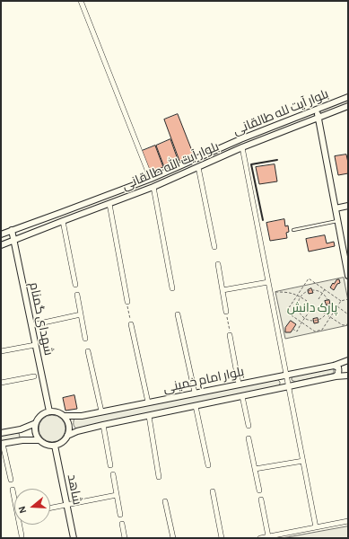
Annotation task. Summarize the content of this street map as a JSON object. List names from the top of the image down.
{
  "streets": {
    "street": [
      "بلوار آیت لله طالقانی",
      "بلوار آیت الله طالقانی",
      "شهدای گمنام",
      "بلوار امام خمینی",
      "شاهد"
    ]
  },
  "crossings": [
    ["بلوار آیت لله طالقانی", "شهدای گمنام"],
    ["بلوار آیت الله طالقانی", "شهدای گمنام"],
    ["شهدای گمنام", "بلوار امام خمینی"],
    ["شهدای گمنام", "شاهد"],
    ["بلوار امام خمینی", "شاهد"]
  ],
  "parks": ["پارک دانش"],
  "north": "left"
}
